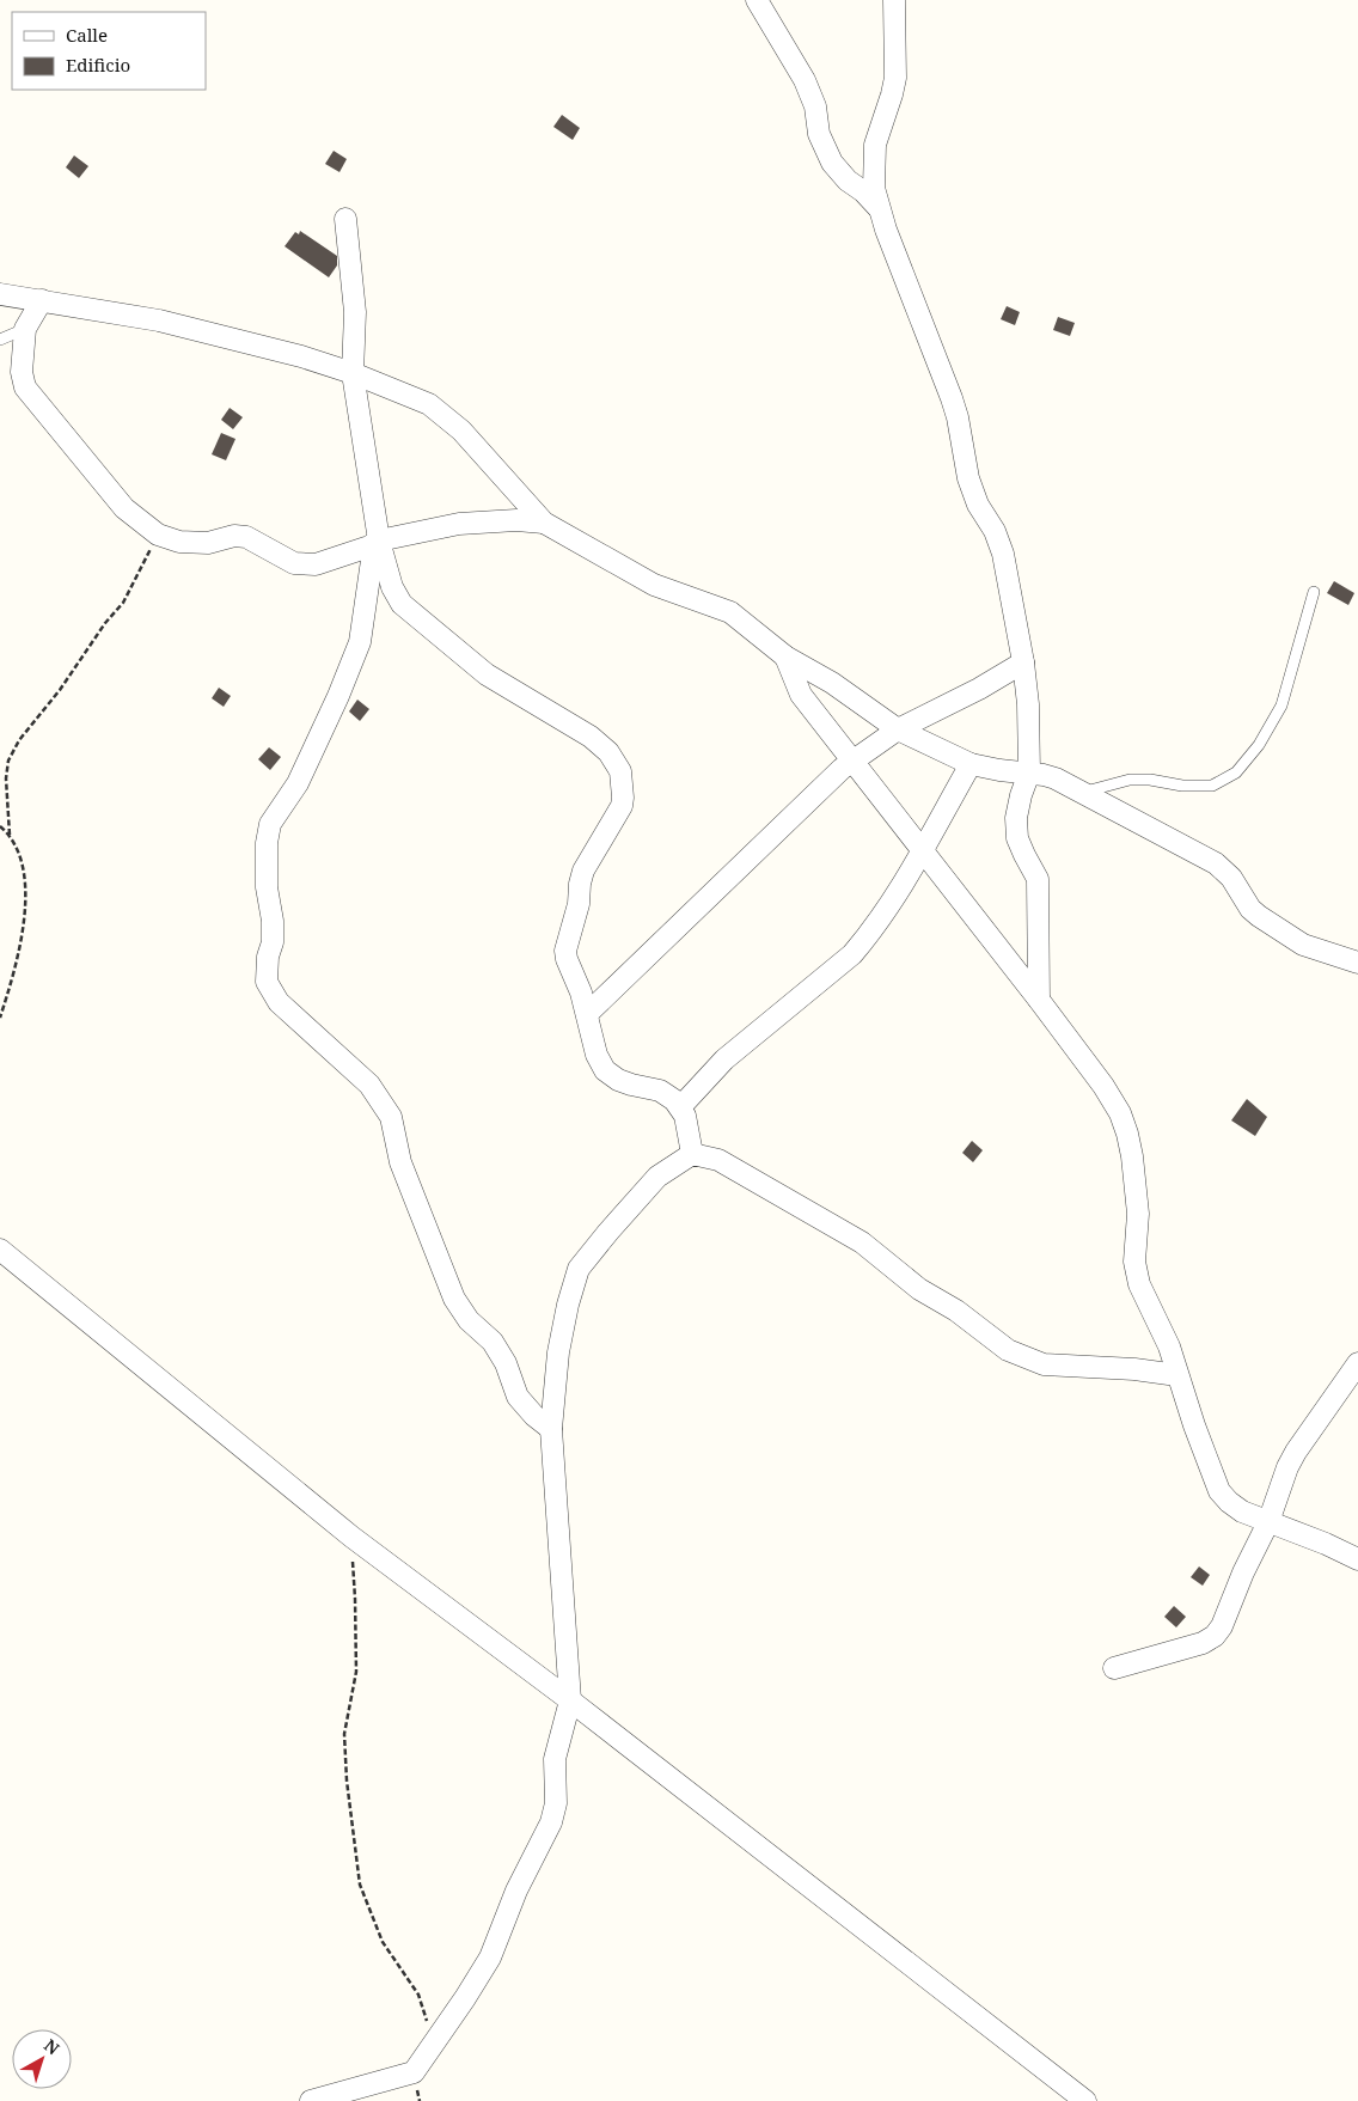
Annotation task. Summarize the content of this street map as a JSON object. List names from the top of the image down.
{
  "legend": ["Calle", "Edificio"],
  "north": "top right"
}
